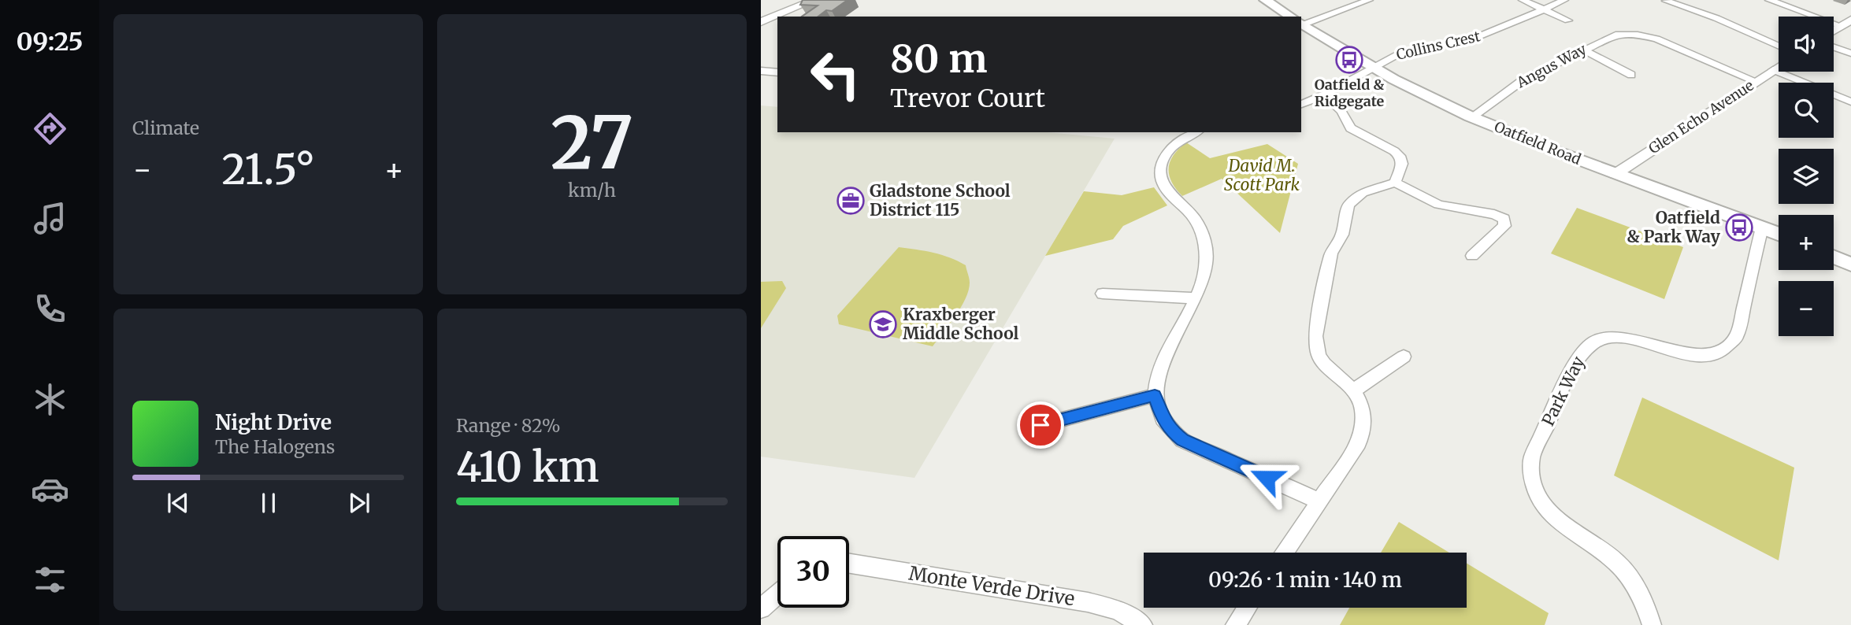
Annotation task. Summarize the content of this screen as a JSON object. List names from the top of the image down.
{
  "streets": {
    "main road": ["Oatfield Road"],
    "street": [
      "Collins Crest",
      "Angus Way",
      "Glen Echo Avenue",
      "Park Way",
      "Monte Verde Drive"
    ]
  },
  "crossings": [
    ["Collins Crest", "Oatfield Road"],
    ["Angus Way", "Glen Echo Avenue"],
    ["Angus Way", "Oatfield Road"],
    ["Glen Echo Avenue", "Oatfield Road"],
    ["Oatfield Road", "Park Way"]
  ],
  "parks": ["David M. Scott Park"],
  "places": {
    "bus stop": ["Oatfield & Ridgegate", "Oatfield & Park Way"],
    "office": ["Gladstone School District 115"],
    "school or university": ["Kraxberger Middle School"]
  },
  "page": {
    "tabs": "09:25",
    "tile": [
      "Climate",
      ["27", "km/h"],
      ["Range · 82%", "410 km"]
    ],
    "map_buttons": ["+", "−"],
    "turn": ["80 m", "Trevor Court"],
    "heat": ["−", "21.5°", "+"],
    "song": ["Night Drive", "The Halogens"],
    "limit": "30",
    "trip": "09:26 · 1 min · 140 m"
  }
}
